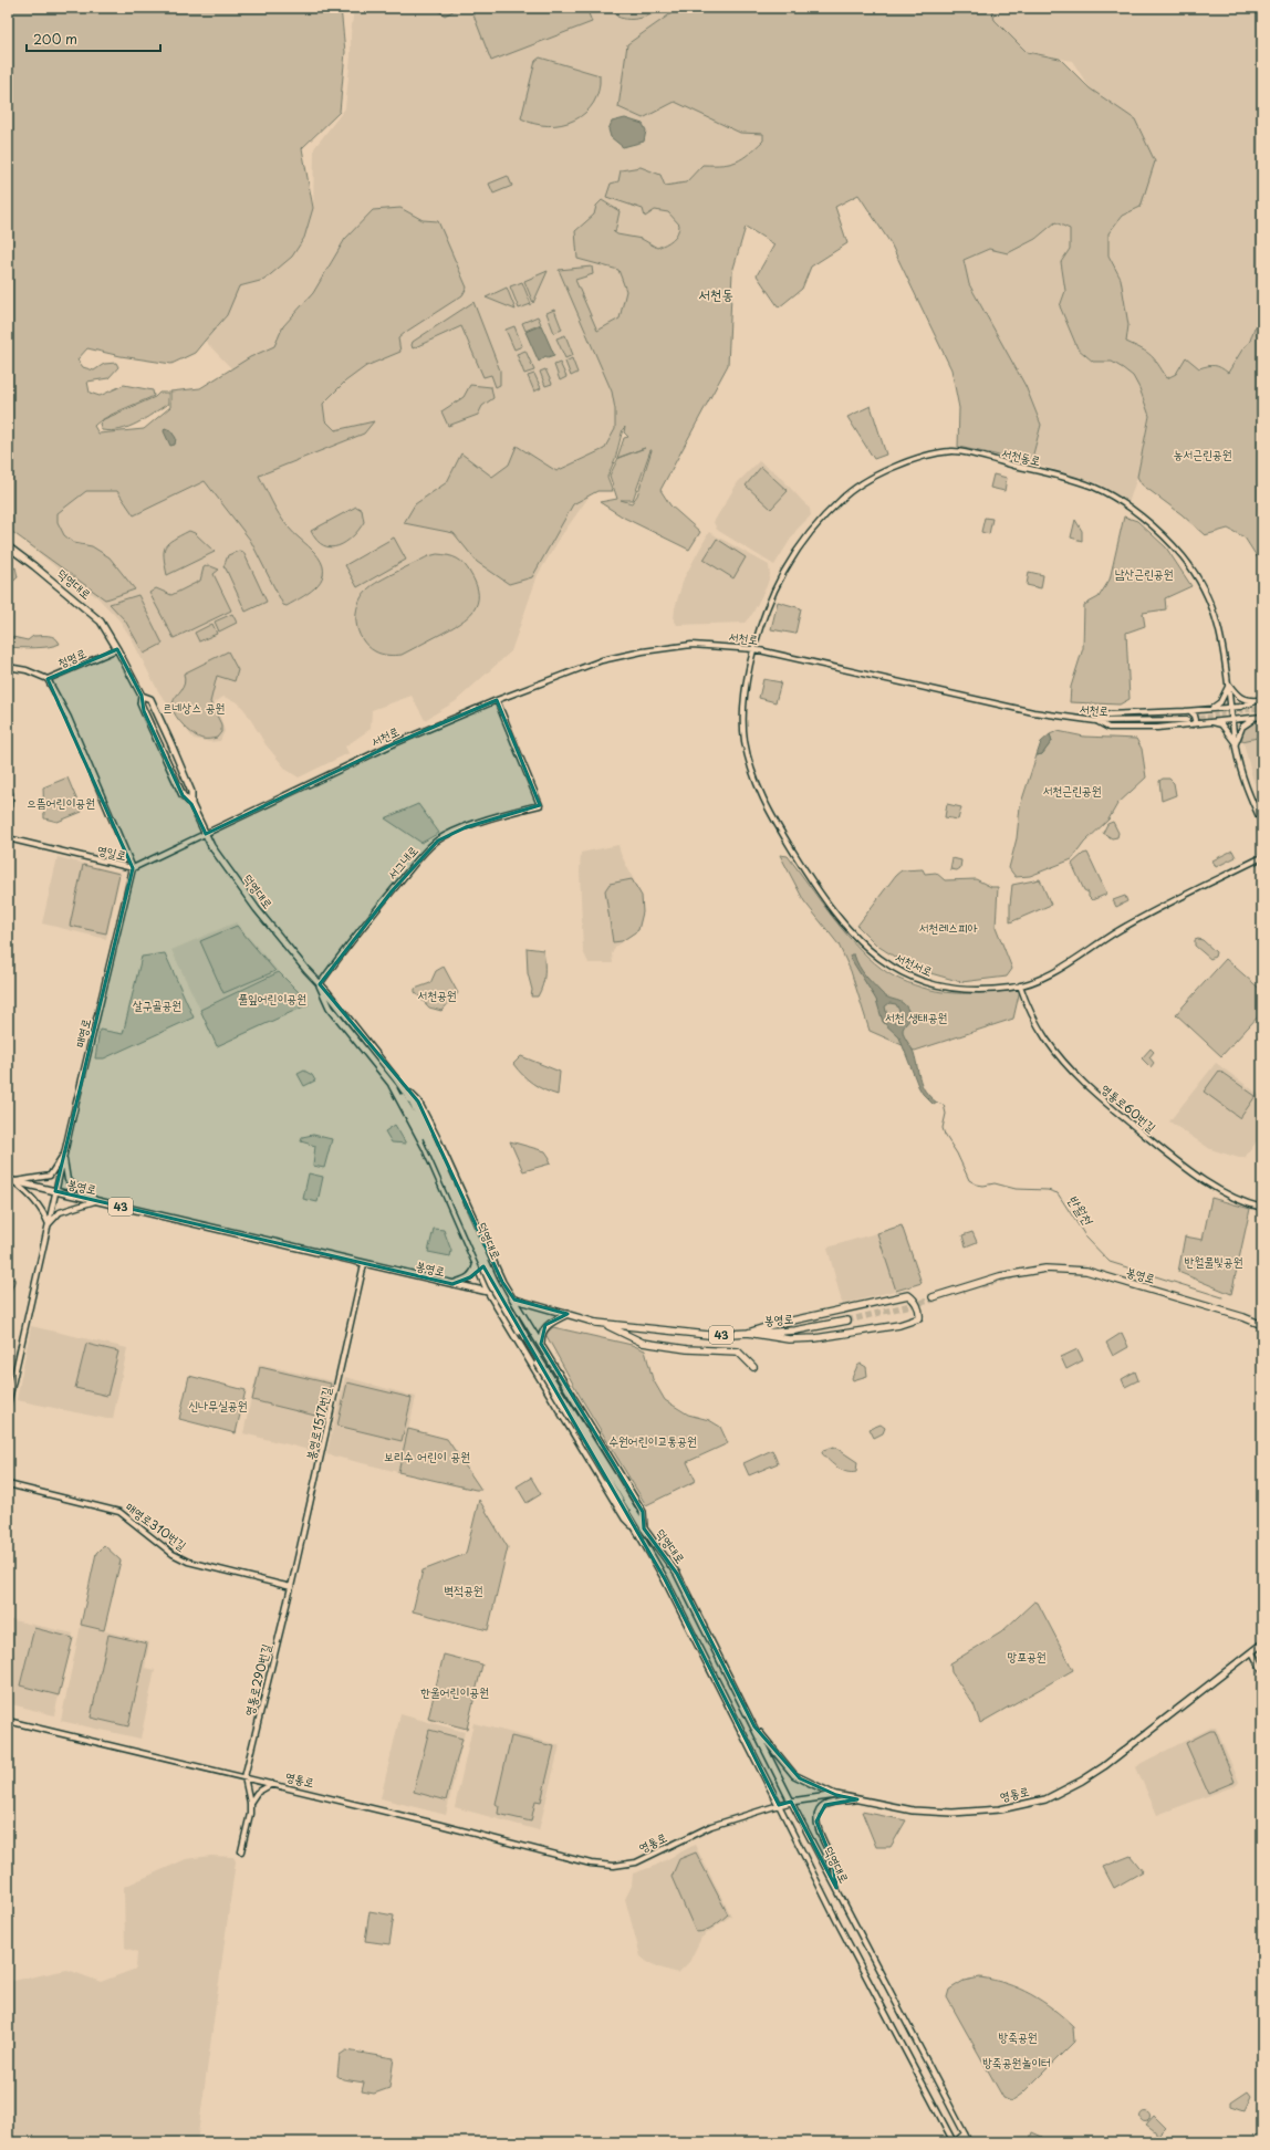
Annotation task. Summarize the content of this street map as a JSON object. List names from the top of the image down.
{
  "streets": {
    "highway": ["봉영로", "43"],
    "main road": ["덕영대로", "영통로"],
    "street": [
      "서천동로",
      "서천로",
      "청명로",
      "영일로",
      "서그내로",
      "서천서로",
      "매영로",
      "영통로60번길",
      "봉영로1517번길",
      "매영로310번길",
      "영통로290번길"
    ]
  },
  "crossings": [
    ["서천동로", "서천로"],
    ["서천동로", "서천서로"],
    ["덕영대로", "서천로"],
    ["덕영대로", "청명로"],
    ["덕영대로", "영일로"],
    ["덕영대로", "서그내로"],
    ["덕영대로", "영통로"],
    ["서천로", "영일로"],
    ["서천로", "서그내로"],
    ["서천로", "서천서로"],
    ["영일로", "매영로"],
    ["서천서로", "영통로60번길"],
    ["매영로", "봉영로"],
    ["봉영로", "봉영로1517번길"],
    ["봉영로1517번길", "매영로310번길"],
    ["봉영로1517번길", "영통로290번길"],
    ["매영로310번길", "영통로290번길"],
    ["영통로290번길", "영통로"]
  ],
  "districts": ["서천동"],
  "water": ["반월천"],
  "parks": [
    "농서근린공원",
    "남산근린공원",
    "르네상스 공원",
    "서천근린공원",
    "으뜸어린이공원",
    "서천레스피아",
    "서천공원",
    "풀잎어린이공원",
    "살구골공원",
    "서천 생태공원",
    "반월물빛공원",
    "신나무실공원",
    "수원어린이교통공원",
    "보리수 어린이 공원",
    "벽적공원",
    "망포공원",
    "한울어린이공원",
    "방죽공원",
    "방죽공원놀이터"
  ],
  "scale_bar": "200 m"
}
